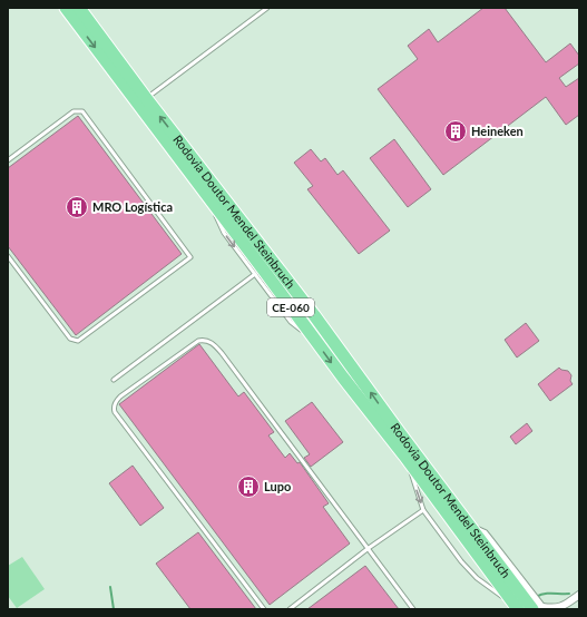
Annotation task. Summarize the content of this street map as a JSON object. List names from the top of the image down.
{
  "streets": {
    "highway": ["Rodovia Doutor Mendel Steinbruch", "CE-060"]
  },
  "places": {
    "building": ["Heineken", "MRO Logística", "Lupo"]
  }
}
